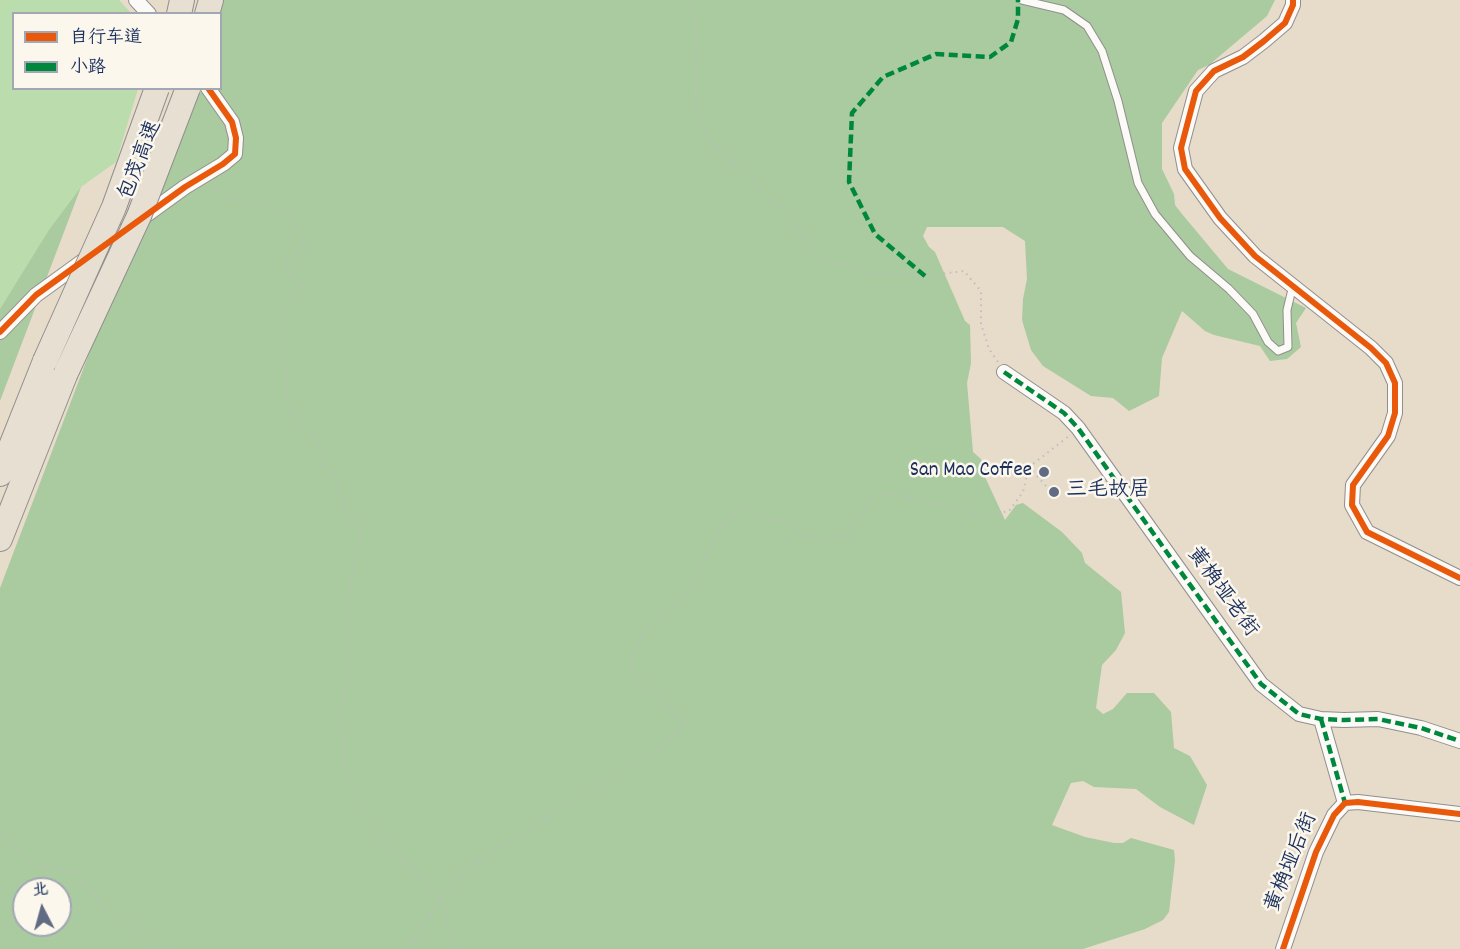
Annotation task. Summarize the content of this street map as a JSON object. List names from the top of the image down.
{
  "streets": {
    "highway": ["包茂高速"],
    "street": ["黄桷垭老街", "黄桷垭后街"]
  },
  "places": ["San Mao Coffee", "三毛故居"],
  "legend": ["自行车道", "小路"],
  "north": "top"
}
